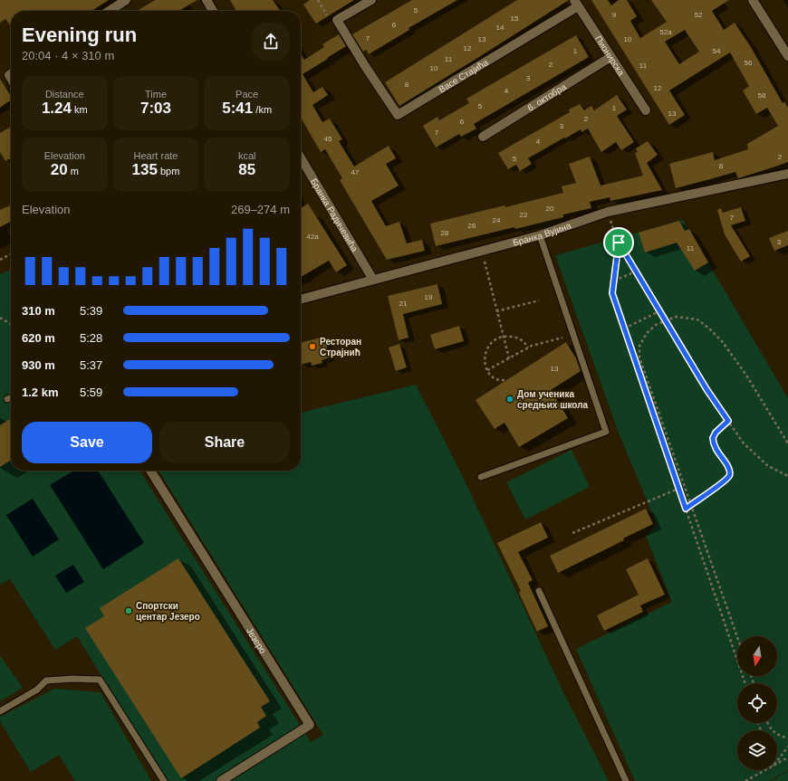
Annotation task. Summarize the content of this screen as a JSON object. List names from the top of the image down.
{
  "streets": {
    "street": [
      "Пионирска",
      "Васе Стајића",
      "6. октобра",
      "Бранка Радичевића",
      "Бранка Вујина",
      "Језеро"
    ]
  },
  "crossings": [
    ["Пионирска", "Васе Стајића"],
    ["Пионирска", "6. октобра"],
    ["Бранка Радичевића", "Бранка Вујина"]
  ],
  "places": ["Ресторан Страјнић", "Дом ученика средњих школа", "Спортски центар Језеро"],
  "house_numbers": [
    "5",
    "9",
    "52",
    "15",
    "6",
    "14",
    "52a",
    "7",
    "13",
    "10",
    "12",
    "1",
    "54",
    "11",
    "56",
    "2",
    "11",
    "10",
    "3",
    "8",
    "12",
    "4",
    "58",
    "5",
    "1",
    "13",
    "2",
    "6",
    "3",
    "7",
    "45",
    "4",
    "2",
    "5",
    "8",
    "47",
    "20",
    "22",
    "7",
    "24",
    "26",
    "28",
    "42a",
    "3",
    "11",
    "19",
    "21",
    "13"
  ],
  "north": "bottom",
  "page": {
    "heading": ["Evening run", "20:04 · 4 × 310 m"],
    "stats": [
      ["Distance", "1.24 km"],
      ["Time", "7:03"],
      ["Pace", "5:41 /km"],
      ["Elevation", "20 m"],
      ["Heart rate", "135 bpm"],
      ["kcal", "85"]
    ],
    "chart": ["Elevation", "269–274 m"],
    "list": [
      {
        "name": "310 m",
        "note": "5:39"
      },
      {
        "name": "620 m",
        "note": "5:28"
      },
      {
        "name": "930 m",
        "note": "5:37"
      },
      {
        "name": "1.2 km",
        "note": "5:59"
      }
    ],
    "buttons": ["Save", "Share"]
  }
}
